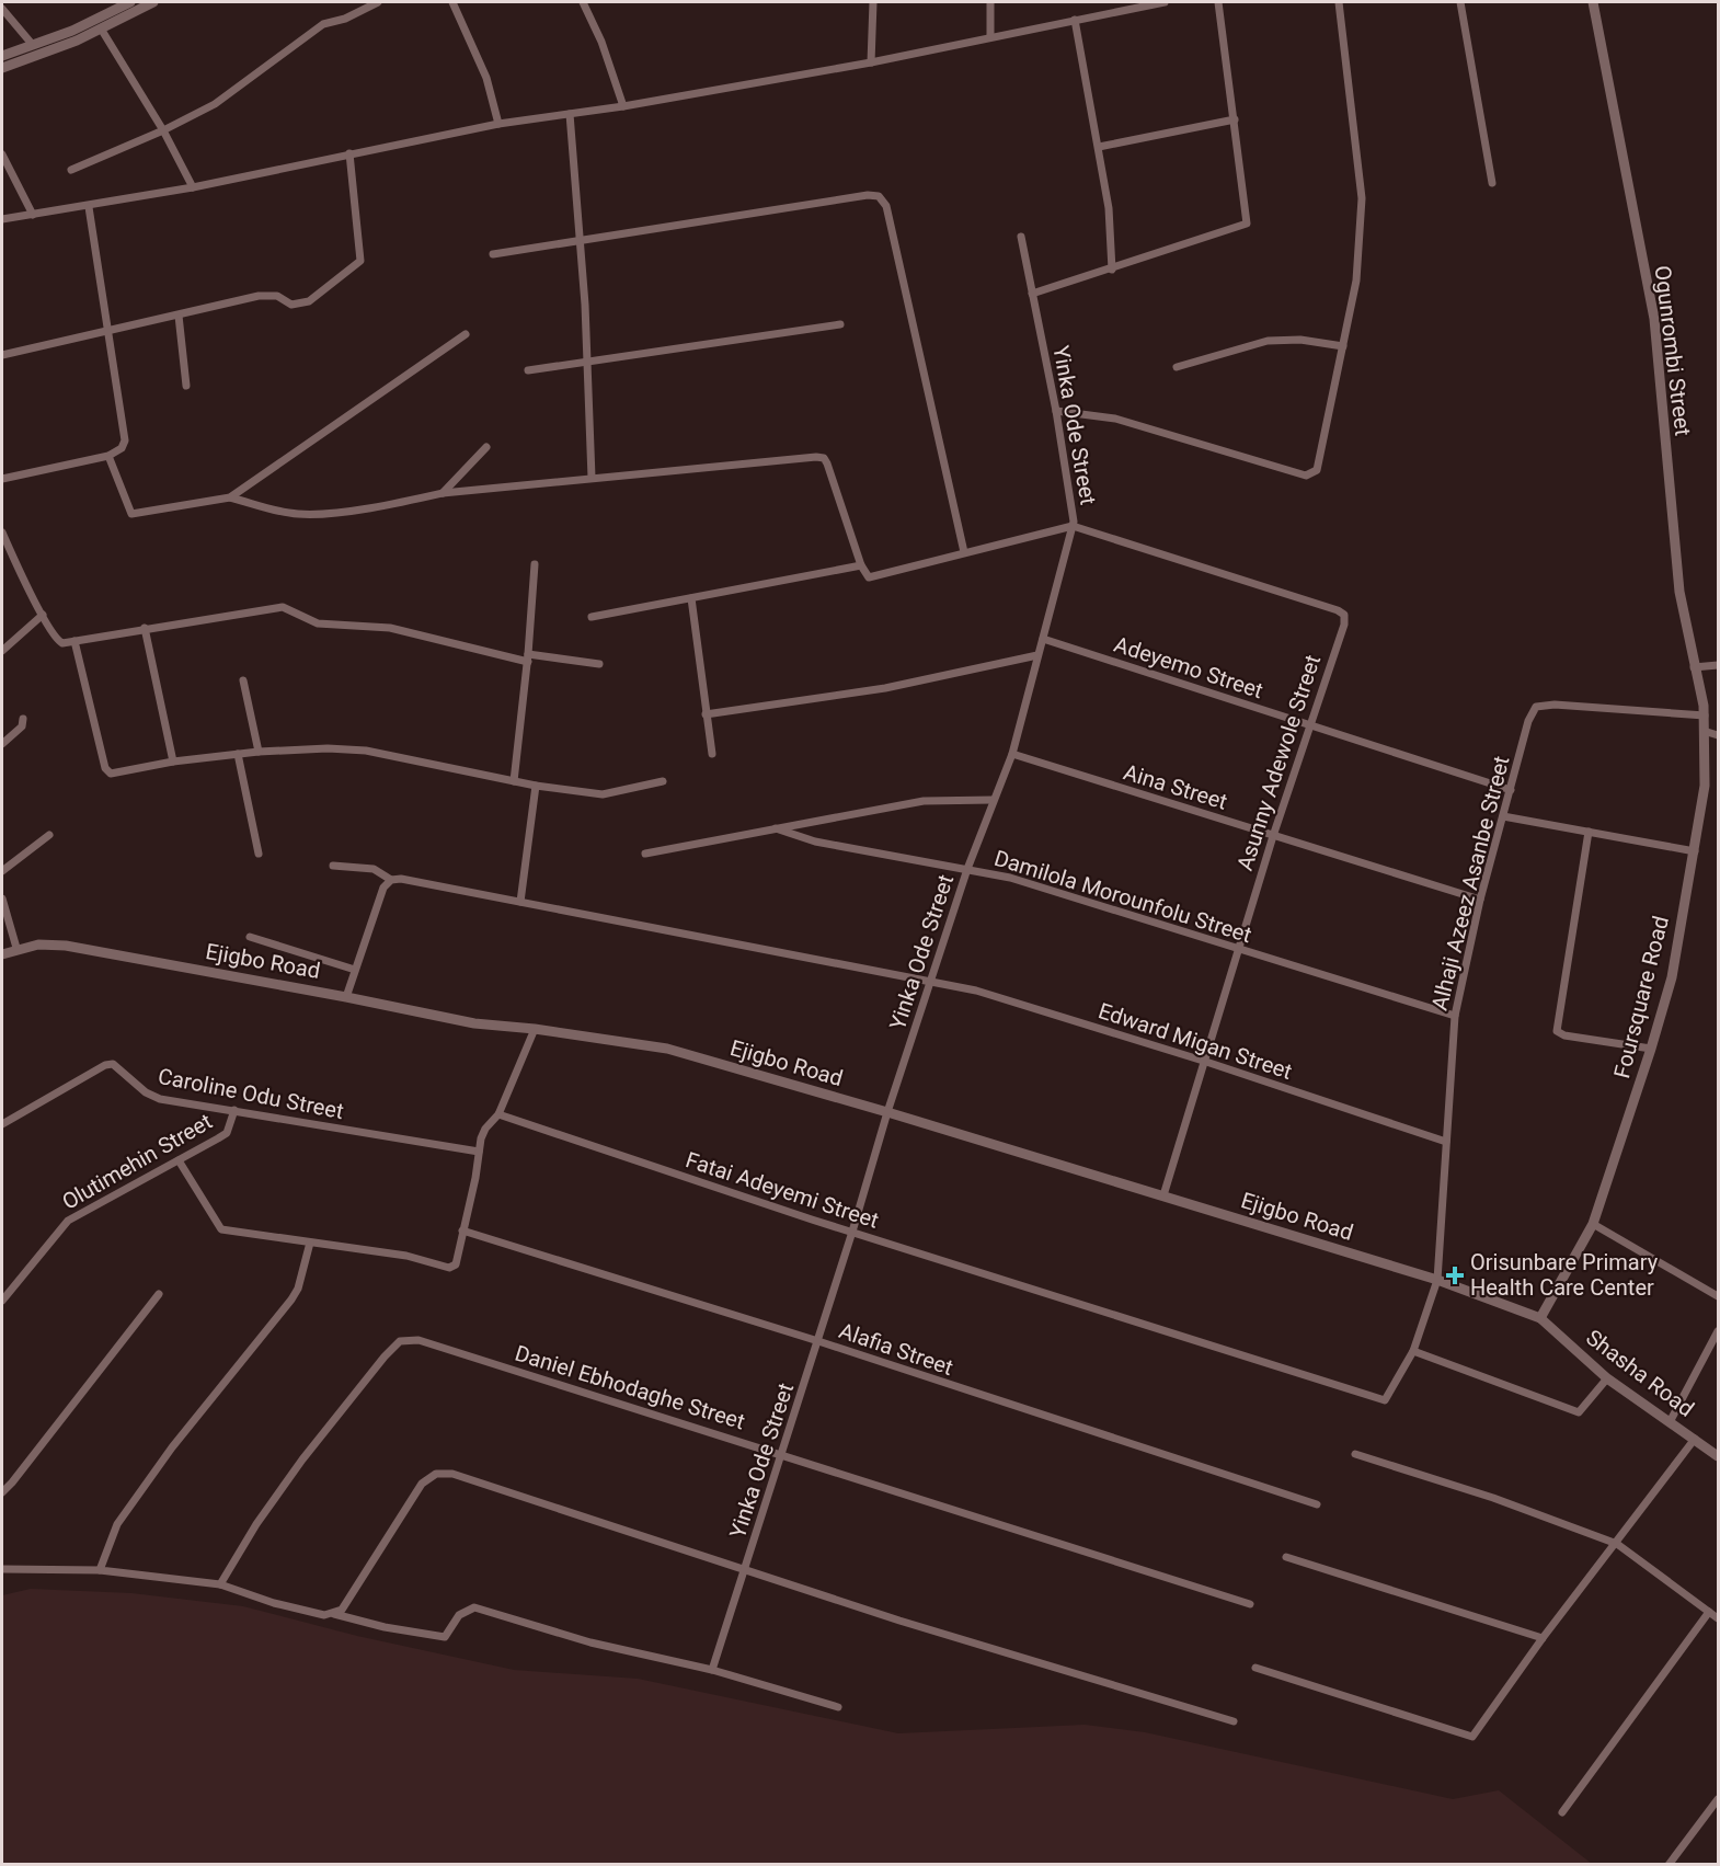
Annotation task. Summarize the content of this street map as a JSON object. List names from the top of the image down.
{
  "streets": {
    "street": [
      "Ogunrombi Street",
      "Yinka Ode Street",
      "Adeyemo Street",
      "Asunny Adewole Street",
      "Aina Street",
      "Alhaji Azeez Asanbe Street",
      "Damilola Morounfolu Street",
      "Ejigbo Road",
      "Foursquare Road",
      "Edward Migan Street",
      "Caroline Odu Street",
      "Olutimehin Street",
      "Fatai Adeyemi Street",
      "Alafia Street",
      "Shasha Road",
      "Daniel Ebhodaghe Street"
    ]
  },
  "crossings": [
    ["Ogunrombi Street", "Foursquare Road"],
    ["Yinka Ode Street", "Adeyemo Street"],
    ["Yinka Ode Street", "Asunny Adewole Street"],
    ["Yinka Ode Street", "Aina Street"],
    ["Yinka Ode Street", "Damilola Morounfolu Street"],
    ["Yinka Ode Street", "Ejigbo Road"],
    ["Yinka Ode Street", "Edward Migan Street"],
    ["Yinka Ode Street", "Fatai Adeyemi Street"],
    ["Yinka Ode Street", "Alafia Street"],
    ["Yinka Ode Street", "Daniel Ebhodaghe Street"],
    ["Adeyemo Street", "Asunny Adewole Street"],
    ["Adeyemo Street", "Alhaji Azeez Asanbe Street"],
    ["Asunny Adewole Street", "Aina Street"],
    ["Asunny Adewole Street", "Damilola Morounfolu Street"],
    ["Asunny Adewole Street", "Ejigbo Road"],
    ["Asunny Adewole Street", "Edward Migan Street"],
    ["Aina Street", "Alhaji Azeez Asanbe Street"],
    ["Alhaji Azeez Asanbe Street", "Damilola Morounfolu Street"],
    ["Alhaji Azeez Asanbe Street", "Ejigbo Road"],
    ["Alhaji Azeez Asanbe Street", "Foursquare Road"],
    ["Alhaji Azeez Asanbe Street", "Edward Migan Street"],
    ["Alhaji Azeez Asanbe Street", "Fatai Adeyemi Street"],
    ["Ejigbo Road", "Foursquare Road"],
    ["Ejigbo Road", "Fatai Adeyemi Street"],
    ["Ejigbo Road", "Shasha Road"],
    ["Foursquare Road", "Shasha Road"],
    ["Caroline Odu Street", "Olutimehin Street"]
  ],
  "places": {
    "health": ["Orisunbare Primary Health Care Center"]
  }
}
